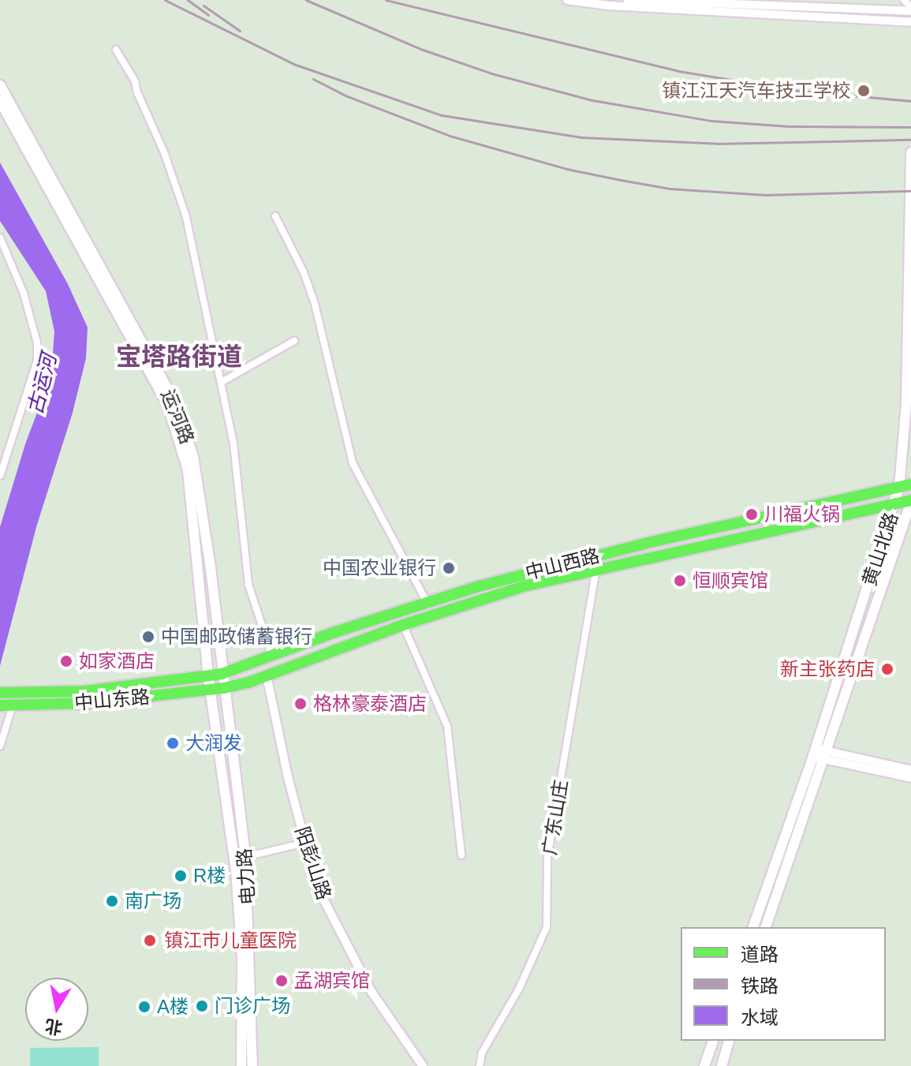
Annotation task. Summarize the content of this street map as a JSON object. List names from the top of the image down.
{
  "streets": {
    "main road": [
      "运河路",
      "黄山北路",
      "中山西路",
      "中山东路",
      "电力路"
    ],
    "street": ["广东山庄", "阳彭山路"]
  },
  "crossings": [
    ["运河路", "中山西路"],
    ["运河路", "中山东路"],
    ["运河路", "电力路"],
    ["黄山北路", "中山西路"],
    ["中山西路", "中山东路"],
    ["中山西路", "广东山庄"],
    ["中山西路", "阳彭山路"],
    ["中山西路", "电力路"],
    ["中山东路", "电力路"]
  ],
  "districts": ["宝塔路街道"],
  "water": ["古运河"],
  "places": [
    "镇江江天汽车技工学校",
    "川福火锅",
    "中国农业银行",
    "恒顺宾馆",
    "中国邮政储蓄银行",
    "如家酒店",
    "新主张药店",
    "格林豪泰酒店",
    "大润发",
    "R楼",
    "南广场",
    "镇江市儿童医院",
    "孟湖宾馆",
    "门诊广场",
    "A楼"
  ],
  "legend": ["道路", "铁路", "水域"],
  "north": "bottom"
}
